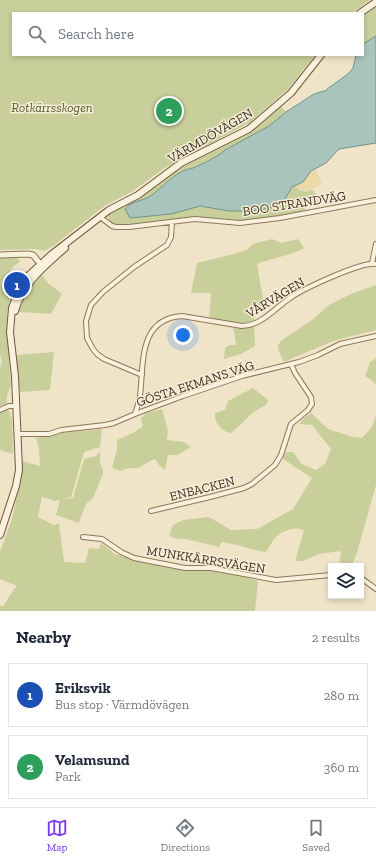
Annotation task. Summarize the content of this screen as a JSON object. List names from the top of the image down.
{
  "streets": {
    "main road": ["VÄRMDÖVÄGEN"],
    "street": [
      "BOO STRANDVÄG",
      "VÅRVÄGEN",
      "GÖSTA EKMANS VÄG",
      "ENBACKEN",
      "MUNKKÄRRSVÄGEN"
    ]
  },
  "crossings": [
    ["VÄRMDÖVÄGEN", "BOO STRANDVÄG"],
    ["VÄRMDÖVÄGEN", "GÖSTA EKMANS VÄG"],
    ["VÅRVÄGEN", "GÖSTA EKMANS VÄG"],
    ["GÖSTA EKMANS VÄG", "ENBACKEN"]
  ],
  "parks": ["Rotkärrsskogen"],
  "page": {
    "search": "Search here",
    "pins": ["2", "1"],
    "heading": ["Nearby", "2 results"],
    "list": [
      {
        "mark": "1",
        "name": "Eriksvik",
        "note": "Bus stop · Värmdövägen",
        "value": "280 m"
      },
      {
        "mark": "2",
        "name": "Velamsund",
        "note": "Park",
        "value": "360 m"
      }
    ],
    "nav": ["Map", "Directions", "Saved"]
  }
}
